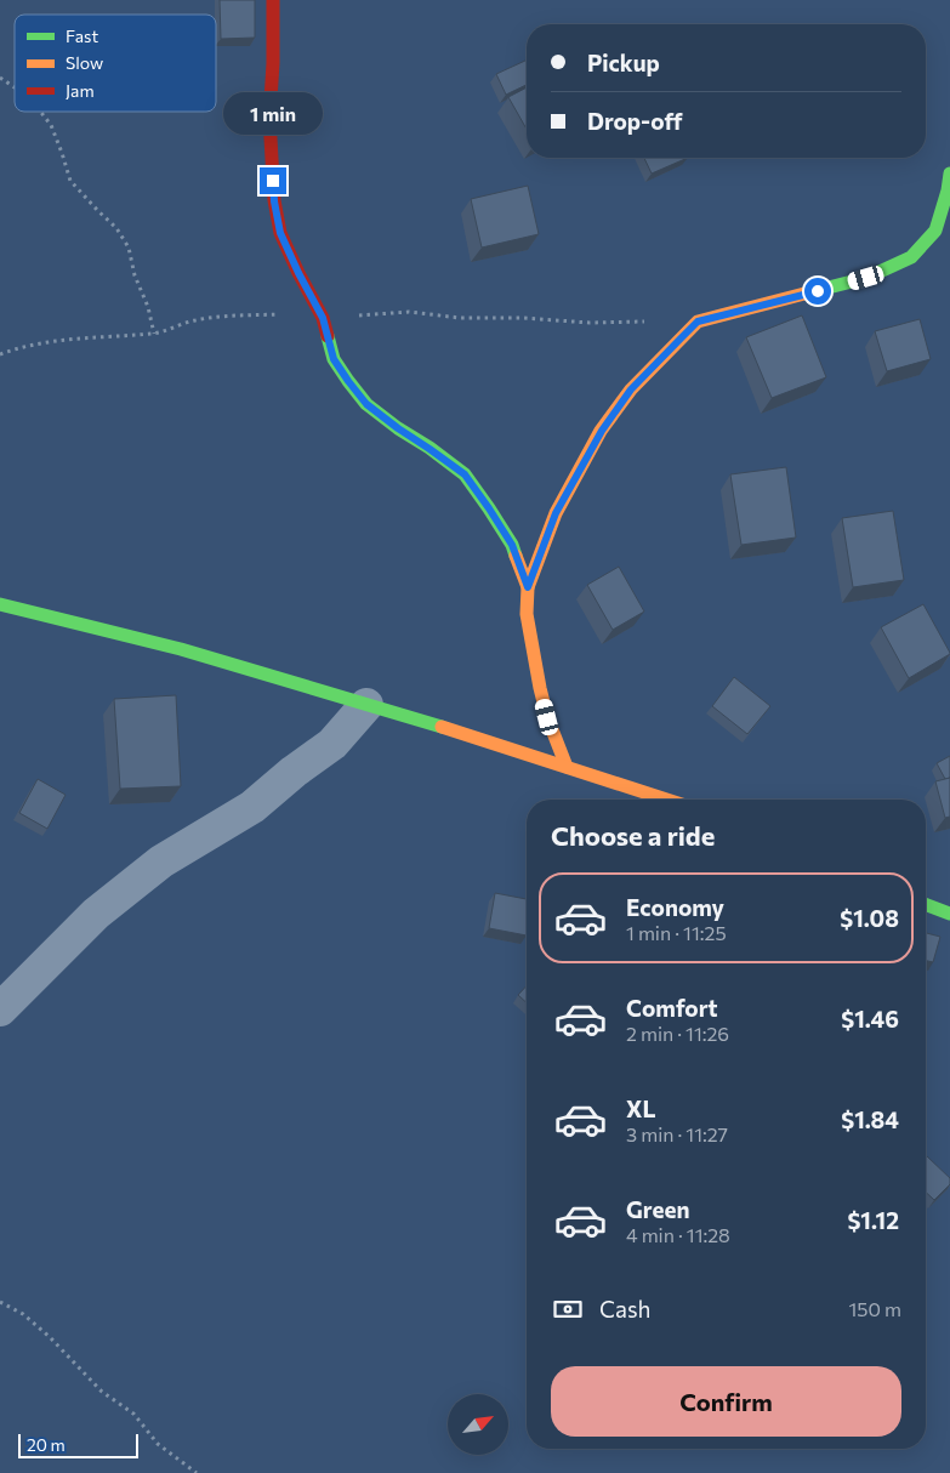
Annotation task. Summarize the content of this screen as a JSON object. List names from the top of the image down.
{
  "legend": ["Fast", "Slow", "Jam"],
  "scale_bar": "20 m",
  "north": "top right",
  "page": {
    "banner": ["Pickup", "Drop-off"],
    "bubble": "1 min",
    "heading": "Choose a ride",
    "list": [
      {
        "name": "Economy",
        "note": "1 min · 11:25",
        "value": "$1.08"
      },
      {
        "name": "Comfort",
        "note": "2 min · 11:26",
        "value": "$1.46"
      },
      {
        "name": "XL",
        "note": "3 min · 11:27",
        "value": "$1.84"
      },
      {
        "name": "Green",
        "note": "4 min · 11:28",
        "value": "$1.12"
      }
    ],
    "pay": ["Cash", "150 m"],
    "buttons": "Confirm",
    "scale": "20 m"
  }
}
